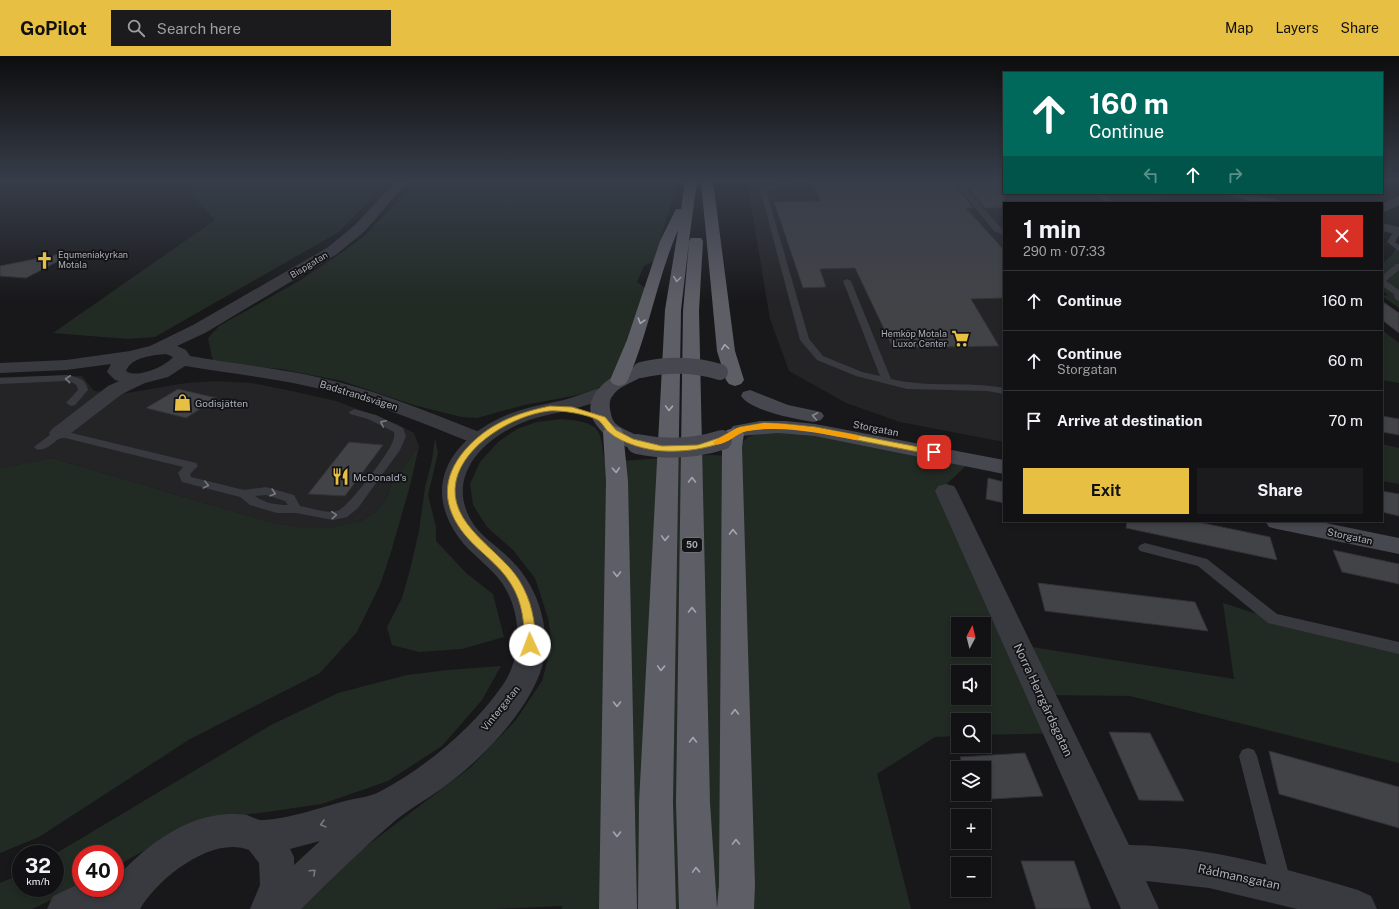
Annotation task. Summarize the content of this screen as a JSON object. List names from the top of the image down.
{
  "streets": {
    "highway": ["50"],
    "main road": ["Storgatan"],
    "street": [
      "Bispgatan",
      "Badstrandsvägen",
      "Norra Herrgårdsgatan",
      "Vintergatan",
      "Rådmansgatan"
    ]
  },
  "crossings": [
    ["Bispgatan", "Badstrandsvägen"],
    ["Badstrandsvägen", "Vintergatan"],
    ["Storgatan", "Vintergatan"],
    ["Norra Herrgårdsgatan", "Rådmansgatan"]
  ],
  "places": {
    "church": ["Equmeniakyrkan Motala"],
    "supermarket": ["Hemköp Motala Luxor Center"],
    "shop": ["Godisjätten"],
    "restaurant": ["McDonald's"]
  },
  "north": "top",
  "page": {
    "header": "GoPilot",
    "search": "Search here",
    "nav": ["Map", "Layers", "Share"],
    "turn": ["160 m", "Continue"],
    "heading": ["1 min", "290 m · 07:33"],
    "list": [
      {
        "name": "Continue",
        "value": "160 m"
      },
      {
        "name": "Continue",
        "note": "Storgatan",
        "value": "60 m"
      },
      {
        "name": "Arrive at destination",
        "value": "70 m"
      }
    ],
    "buttons": ["Exit", "Share"],
    "map_buttons": ["+", "−"],
    "speed": "32 km/h",
    "limit": "40"
  }
}
